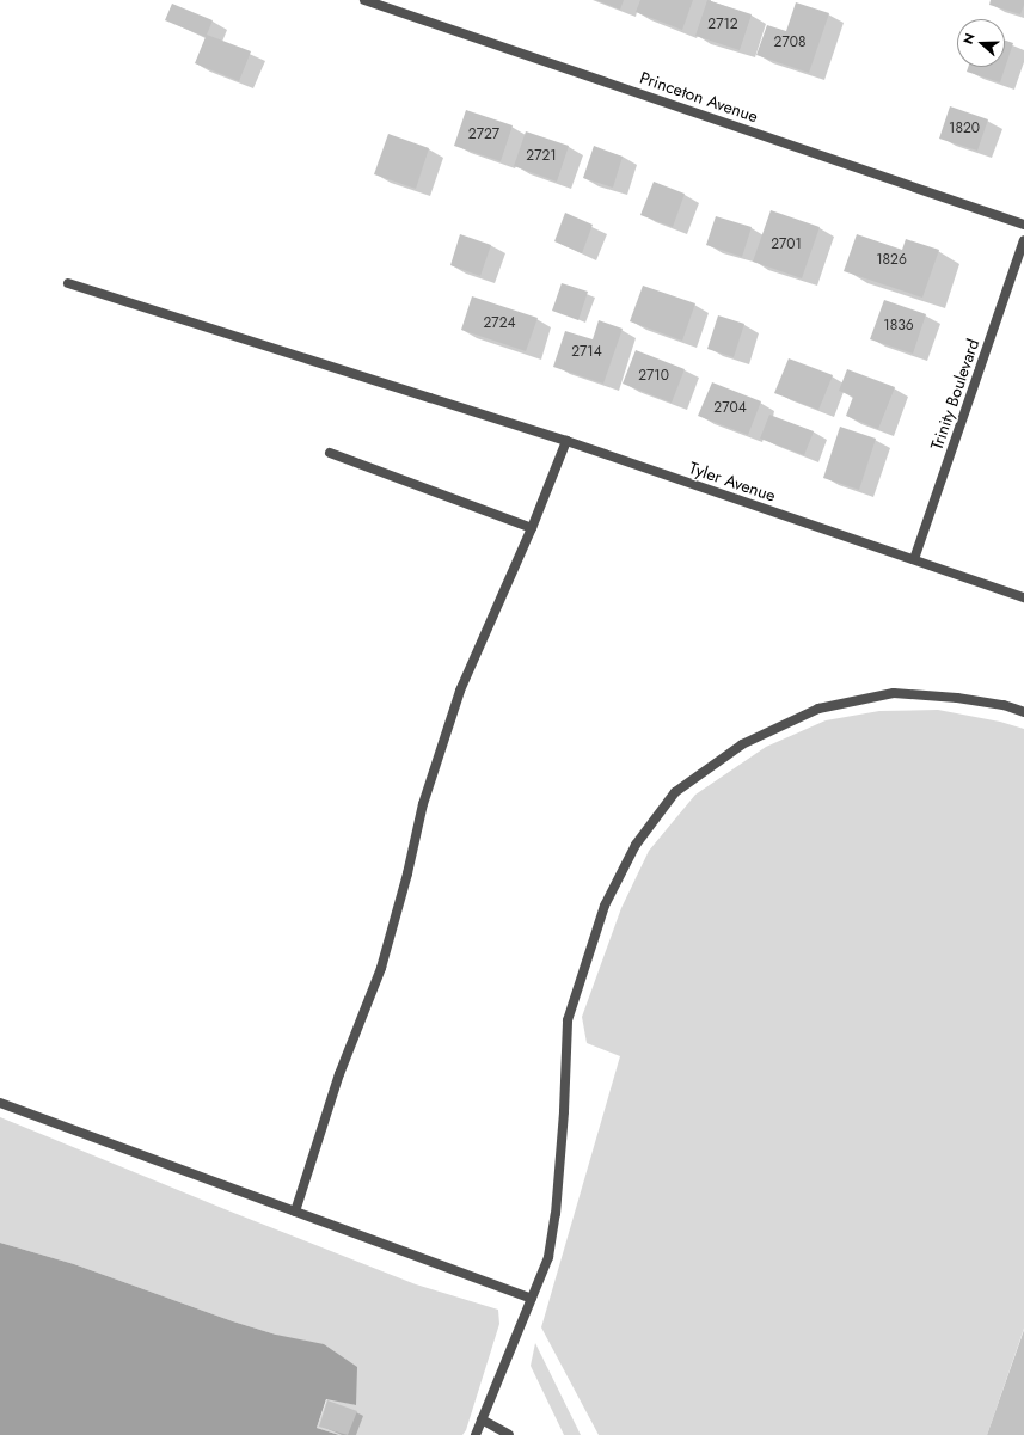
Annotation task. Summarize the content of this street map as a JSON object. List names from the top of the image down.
{
  "streets": {
    "street": ["Princeton Avenue", "Trinity Boulevard", "Tyler Avenue"]
  },
  "crossings": [
    ["Trinity Boulevard", "Tyler Avenue"]
  ],
  "house_numbers": [
    "2712",
    "2708",
    "1820",
    "2727",
    "2721",
    "2701",
    "1826",
    "2724",
    "1836",
    "2714",
    "2710",
    "2704"
  ],
  "north": "left"
}
